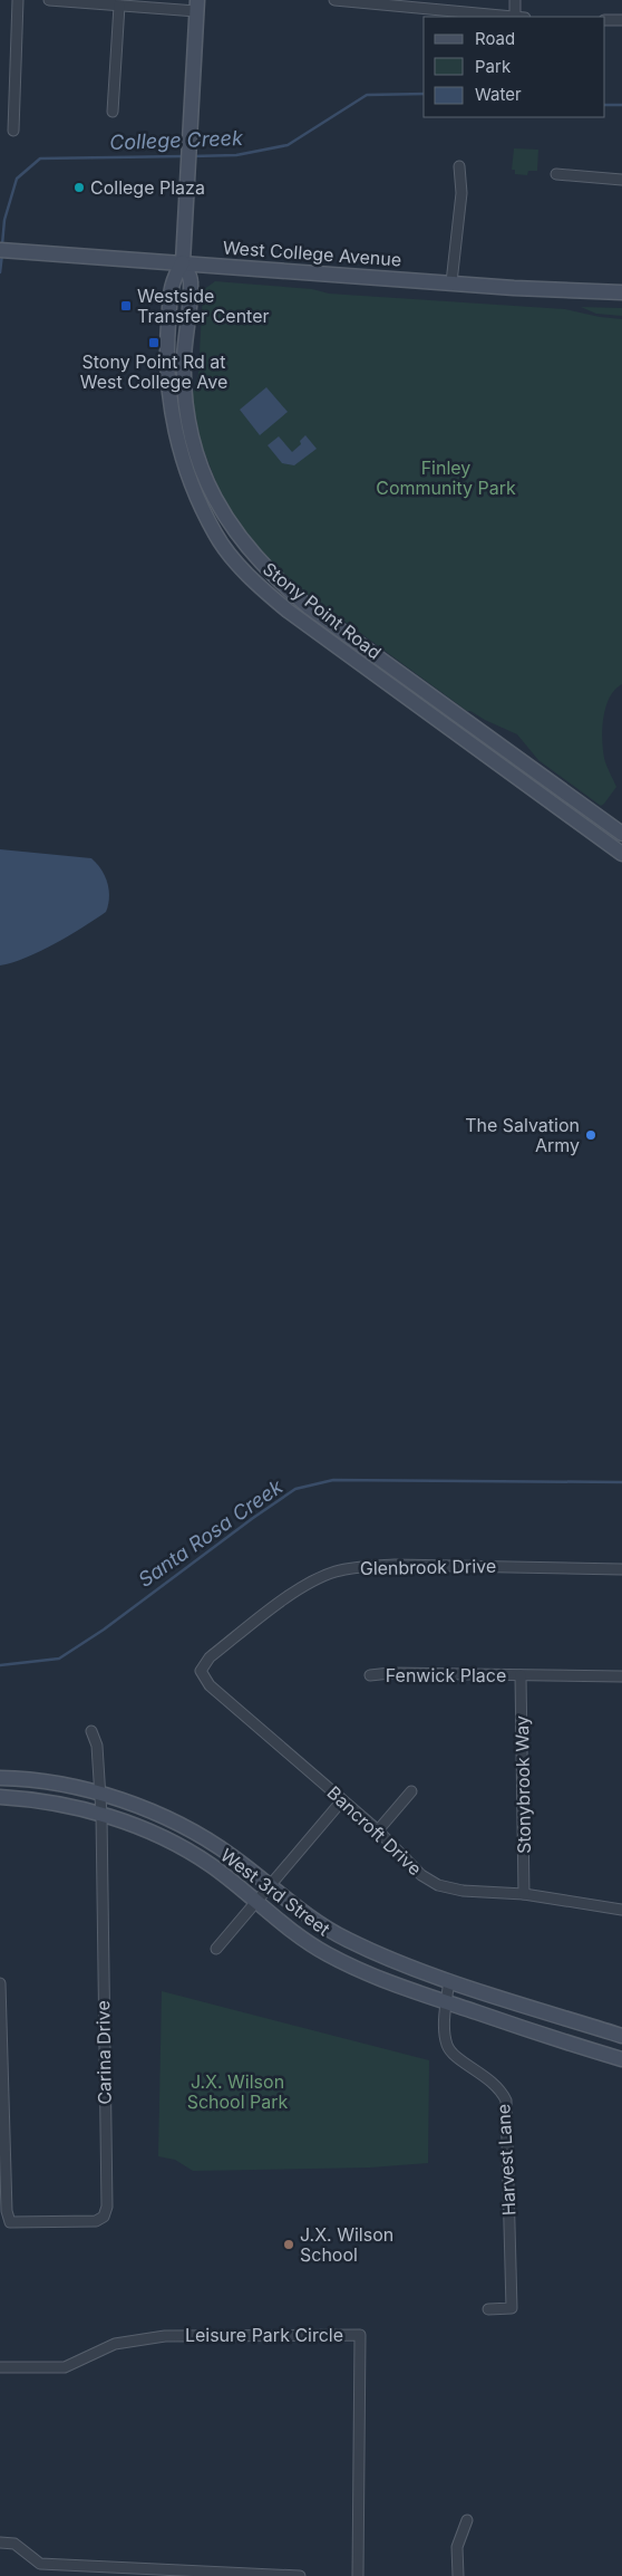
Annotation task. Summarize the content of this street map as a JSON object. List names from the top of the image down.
{
  "streets": {
    "main road": ["West College Avenue", "Stony Point Road", "West 3rd Street"],
    "street": [
      "Glenbrook Drive",
      "Fenwick Place",
      "Stonybrook Way",
      "Bancroft Drive",
      "Carina Drive",
      "Harvest Lane",
      "Leisure Park Circle"
    ]
  },
  "crossings": [
    ["West College Avenue", "Stony Point Road"],
    ["Glenbrook Drive", "Bancroft Drive"],
    ["Fenwick Place", "Stonybrook Way"],
    ["Stonybrook Way", "Bancroft Drive"],
    ["West 3rd Street", "Carina Drive"],
    ["West 3rd Street", "Harvest Lane"]
  ],
  "water": ["College Creek", "Santa Rosa Creek"],
  "parks": ["Finley Community Park", "J.X. Wilson School Park"],
  "places": {
    "other": ["College Plaza", "The Salvation Army", "J.X. Wilson School"],
    "transit": ["Westside Transfer Center", "Stony Point Rd at West College Ave"]
  },
  "legend": ["Road", "Park", "Water"]
}
